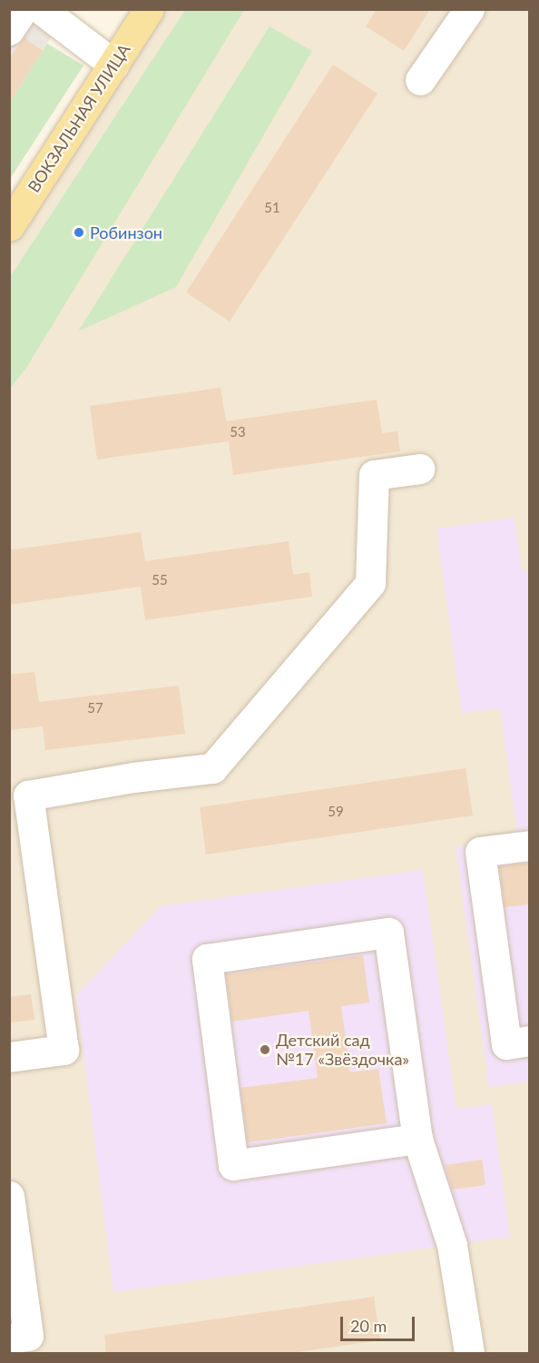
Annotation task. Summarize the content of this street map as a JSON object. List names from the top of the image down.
{
  "streets": {
    "main road": ["ВОКЗАЛЬНАЯ УЛИЦА"]
  },
  "places": ["Робинзон", "Детский сад №17 «Звёздочка»"],
  "house_numbers": [
    "51",
    "53",
    "55",
    "57",
    "59"
  ],
  "scale_bar": "20 m"
}
